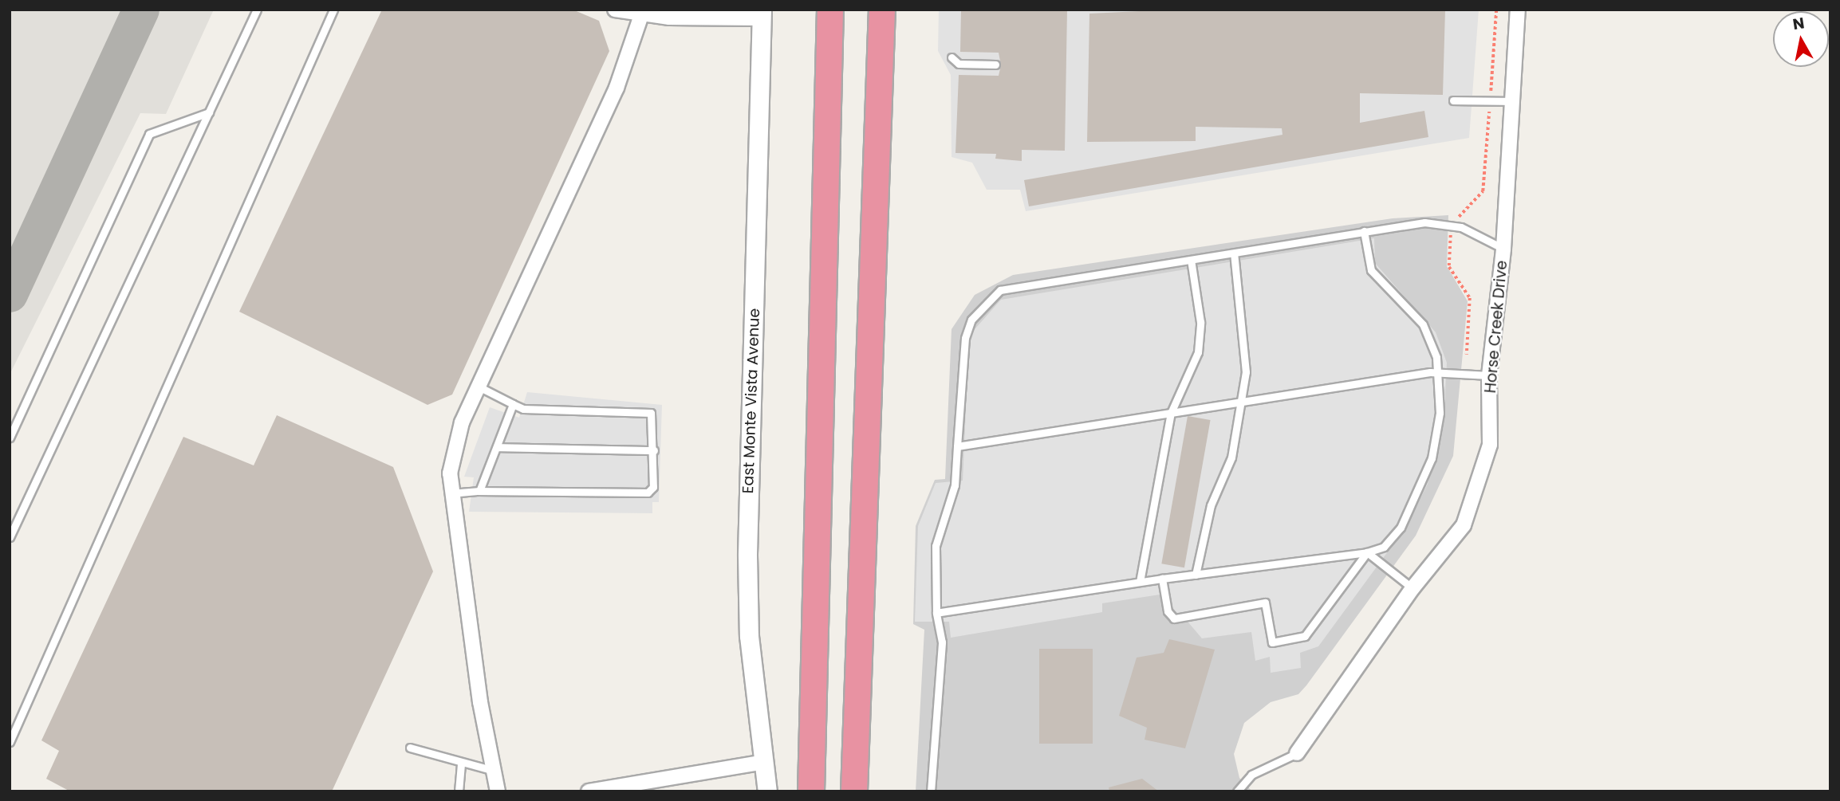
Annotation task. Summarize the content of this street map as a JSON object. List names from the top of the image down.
{
  "streets": {
    "street": ["Horse Creek Drive", "East Monte Vista Avenue"]
  },
  "north": "top"
}
